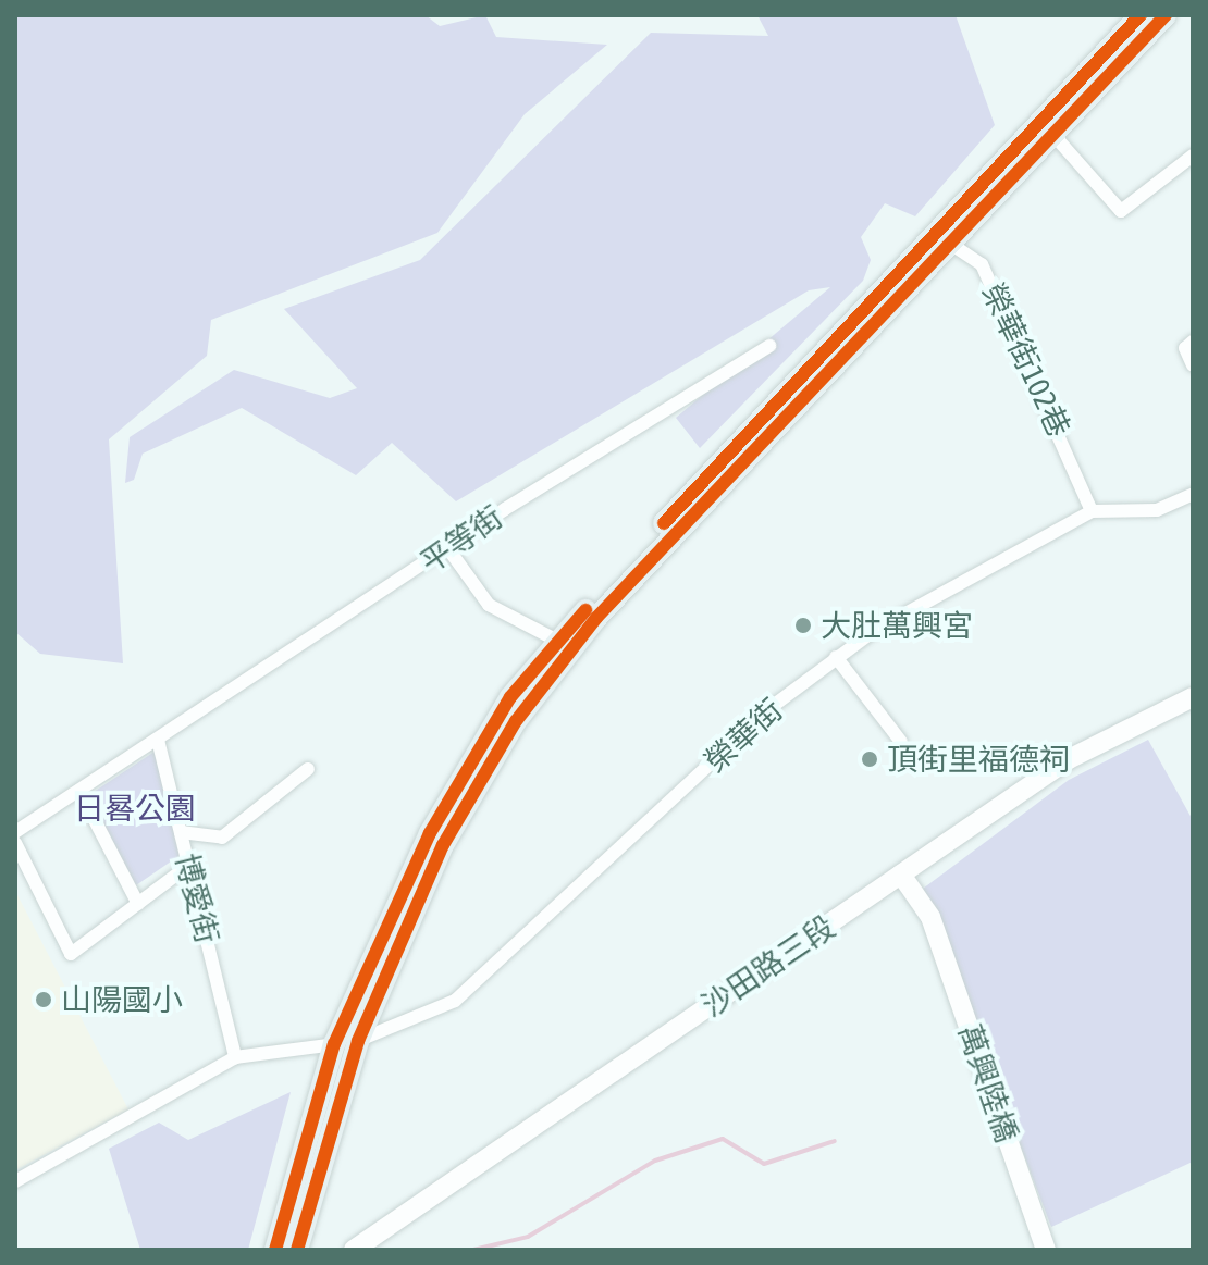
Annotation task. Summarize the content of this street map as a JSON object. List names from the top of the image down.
{
  "streets": {
    "street": [
      "榮華街102巷",
      "平等街",
      "榮華街",
      "博愛街",
      "沙田路三段",
      "萬興陸橋"
    ]
  },
  "crossings": [
    ["榮華街102巷", "榮華街"],
    ["平等街", "博愛街"],
    ["榮華街", "博愛街"]
  ],
  "parks": ["日晷公園"],
  "places": ["大肚萬興宮", "頂街里福德祠", "山陽國小"]
}
